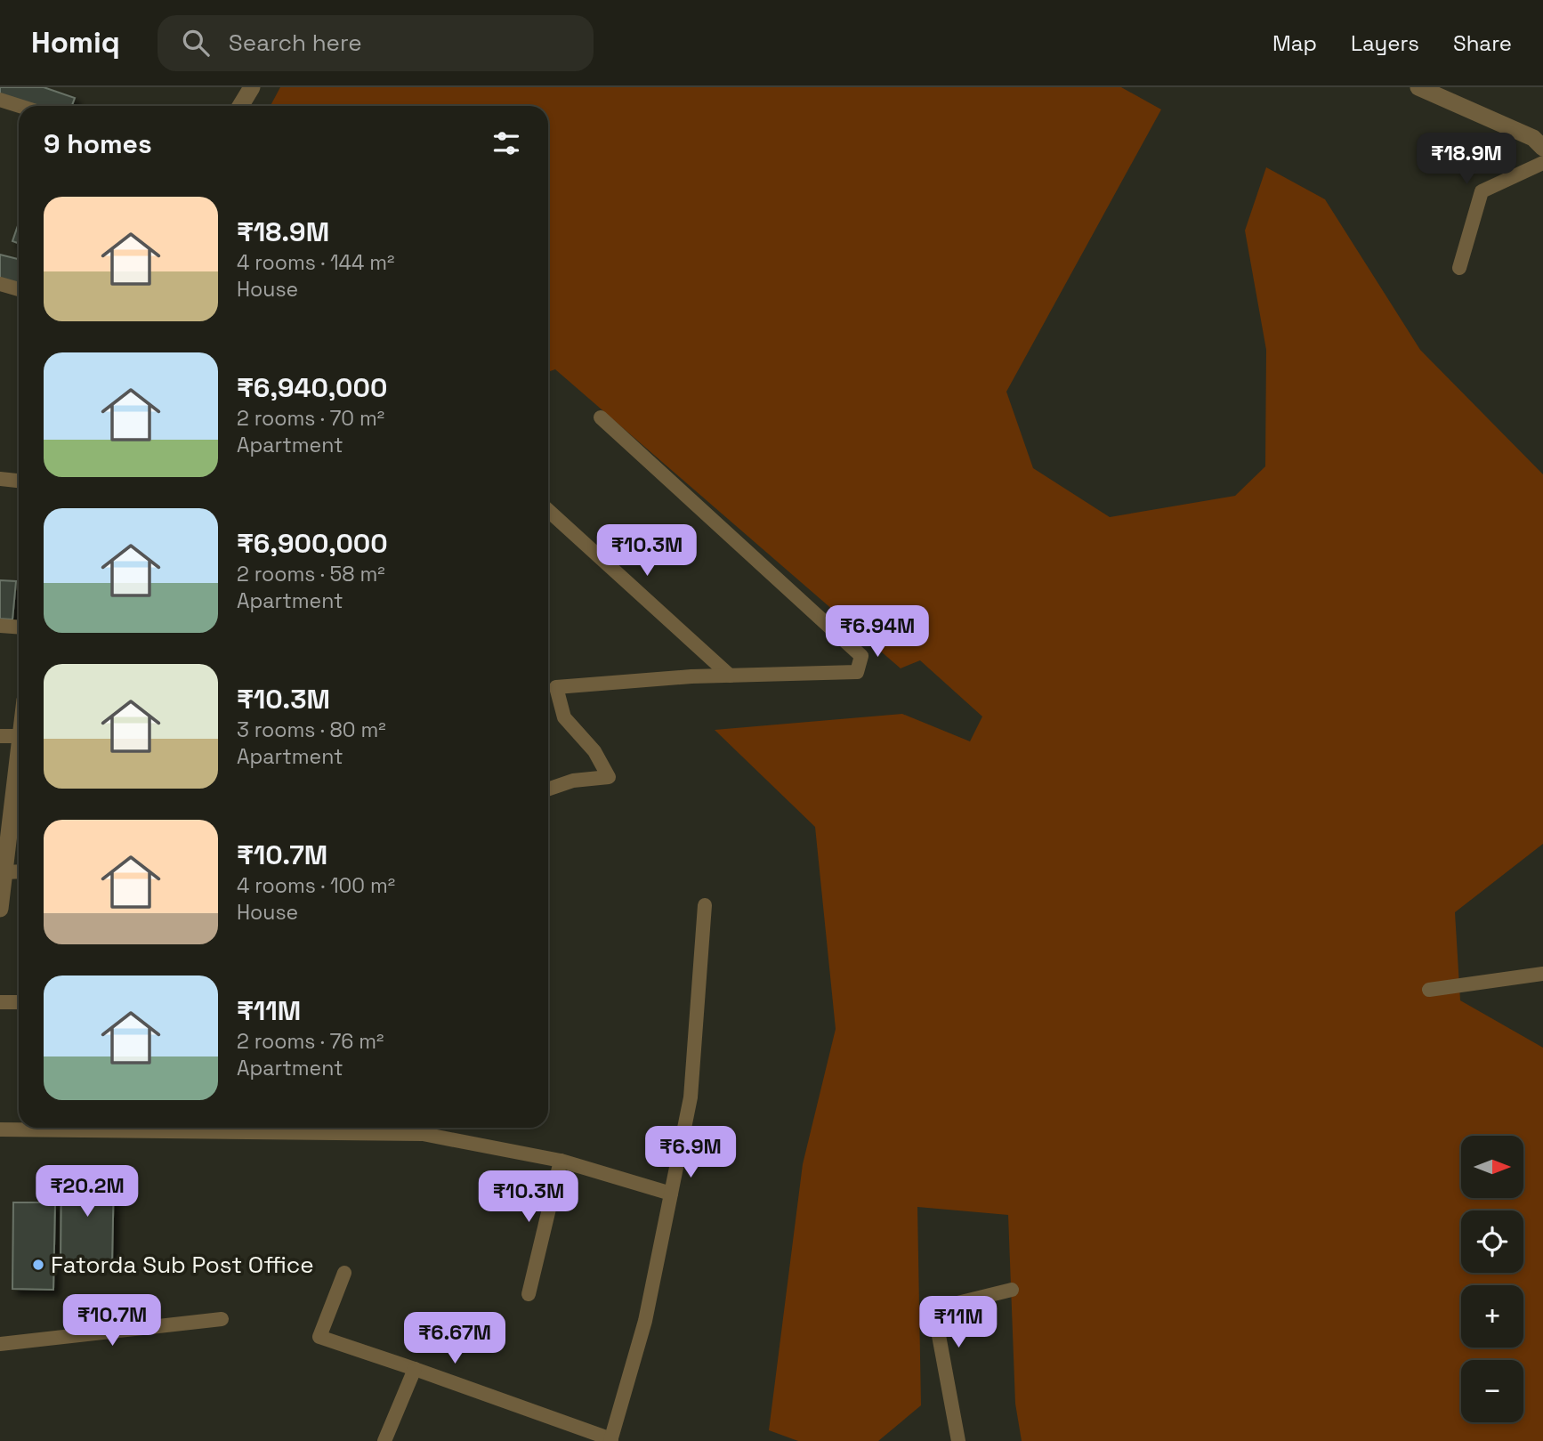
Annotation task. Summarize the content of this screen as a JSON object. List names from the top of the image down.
{
  "places": ["Fatorda Sub Post Office"],
  "north": "right",
  "page": {
    "header": "Homiq",
    "search": "Search here",
    "nav": ["Map", "Layers", "Share"],
    "heading": "9 homes",
    "price": [
      "₹18.9M",
      "₹10.3M",
      "₹6.94M",
      "₹6.9M",
      "₹20.2M",
      "₹10.3M",
      "₹10.7M",
      "₹11M",
      "₹6.67M"
    ],
    "list": [
      {
        "name": "₹18.9M",
        "note": "4 rooms · 144 m² · House"
      },
      {
        "name": "₹6,940,000",
        "note": "2 rooms · 70 m² · Apartment"
      },
      {
        "name": "₹6,900,000",
        "note": "2 rooms · 58 m² · Apartment"
      },
      {
        "name": "₹10.3M",
        "note": "3 rooms · 80 m² · Apartment"
      },
      {
        "name": "₹10.7M",
        "note": "4 rooms · 100 m² · House"
      },
      {
        "name": "₹11M",
        "note": "2 rooms · 76 m² · Apartment"
      }
    ],
    "map_buttons": ["+", "−"]
  }
}
